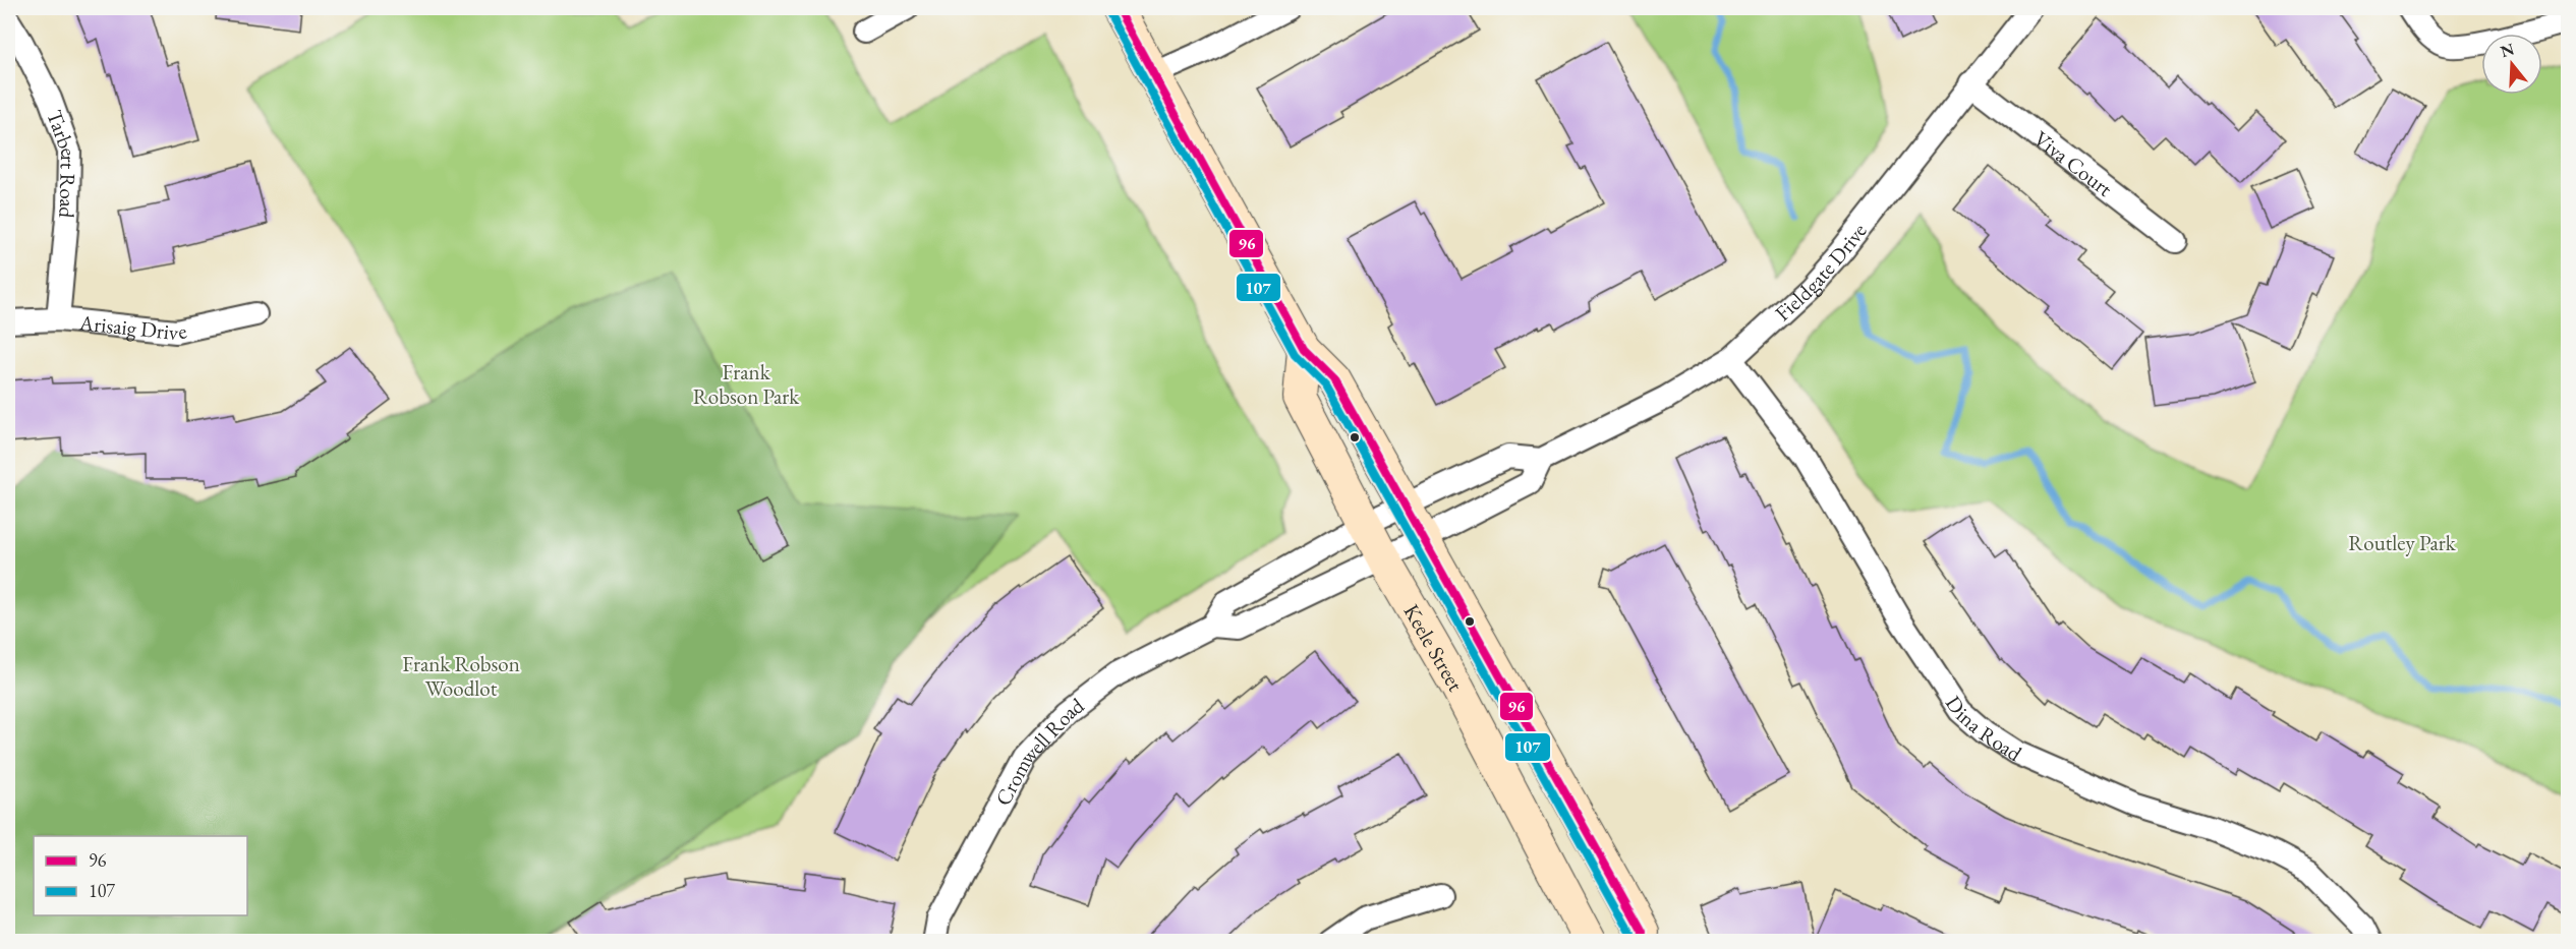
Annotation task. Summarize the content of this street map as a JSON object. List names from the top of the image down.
{
  "streets": {
    "main road": ["Keele Street"],
    "street": [
      "Viva Court",
      "Tarbert Road",
      "Fieldgate Drive",
      "Arisaig Drive",
      "Dina Road",
      "Cromwell Road"
    ]
  },
  "crossings": [
    ["Viva Court", "Fieldgate Drive"],
    ["Tarbert Road", "Arisaig Drive"],
    ["Fieldgate Drive", "Dina Road"],
    ["Keele Street", "Cromwell Road"]
  ],
  "parks": ["Frank Robson Park", "Routley Park", "Frank Robson Woodlot"],
  "lines": ["transit line 96", "transit line 107"],
  "legend": ["96", "107"],
  "north": "top"
}
